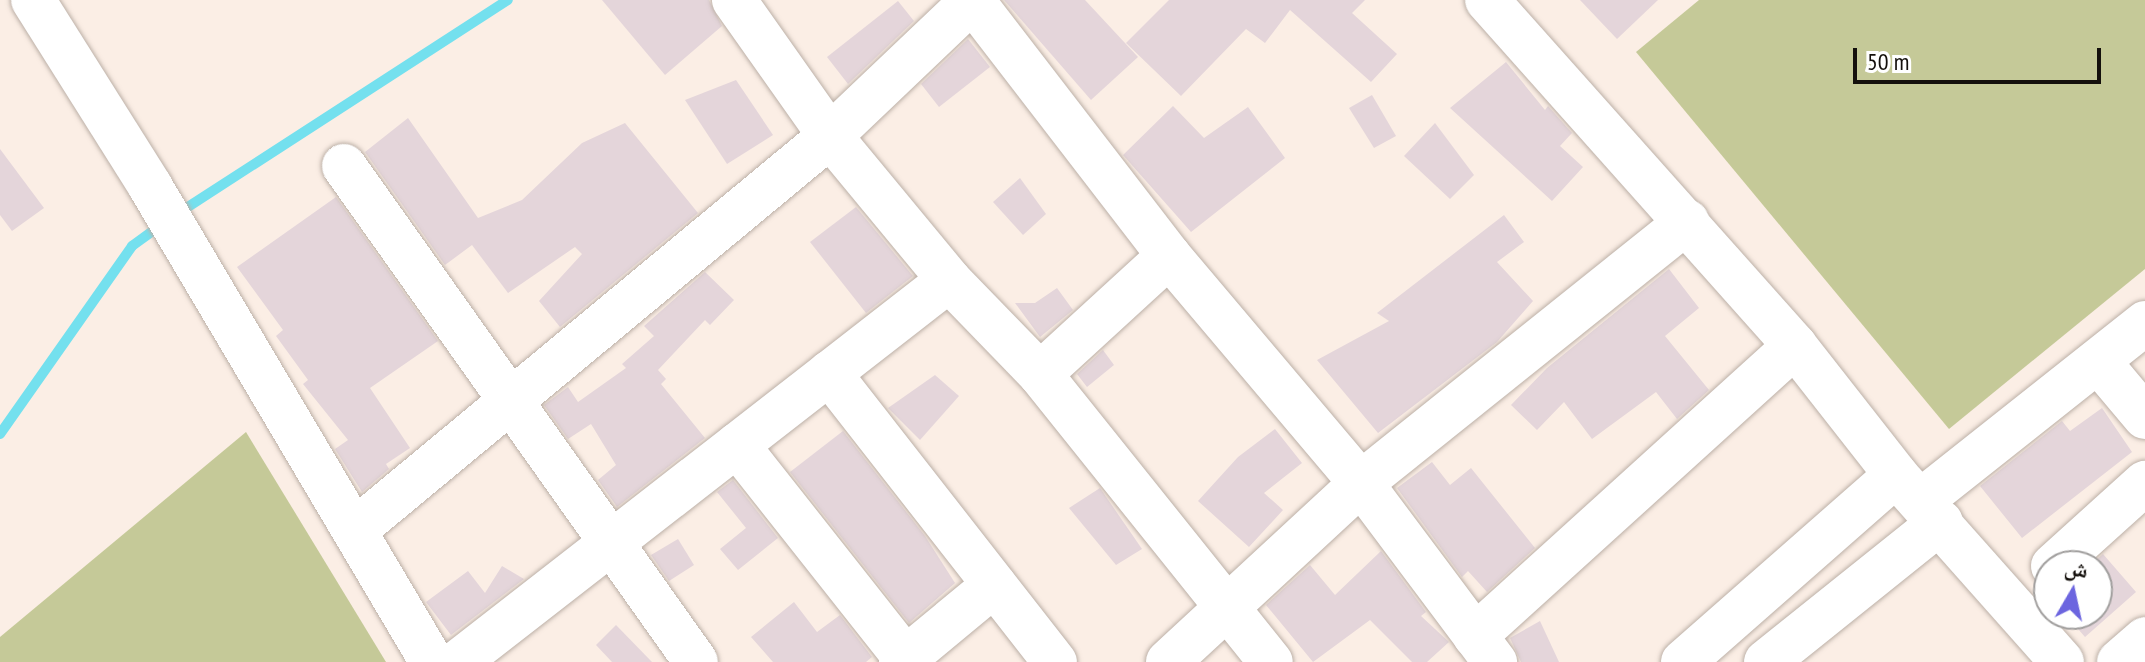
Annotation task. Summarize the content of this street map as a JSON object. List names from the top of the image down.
{
  "scale_bar": "50 m",
  "north": "top"
}
